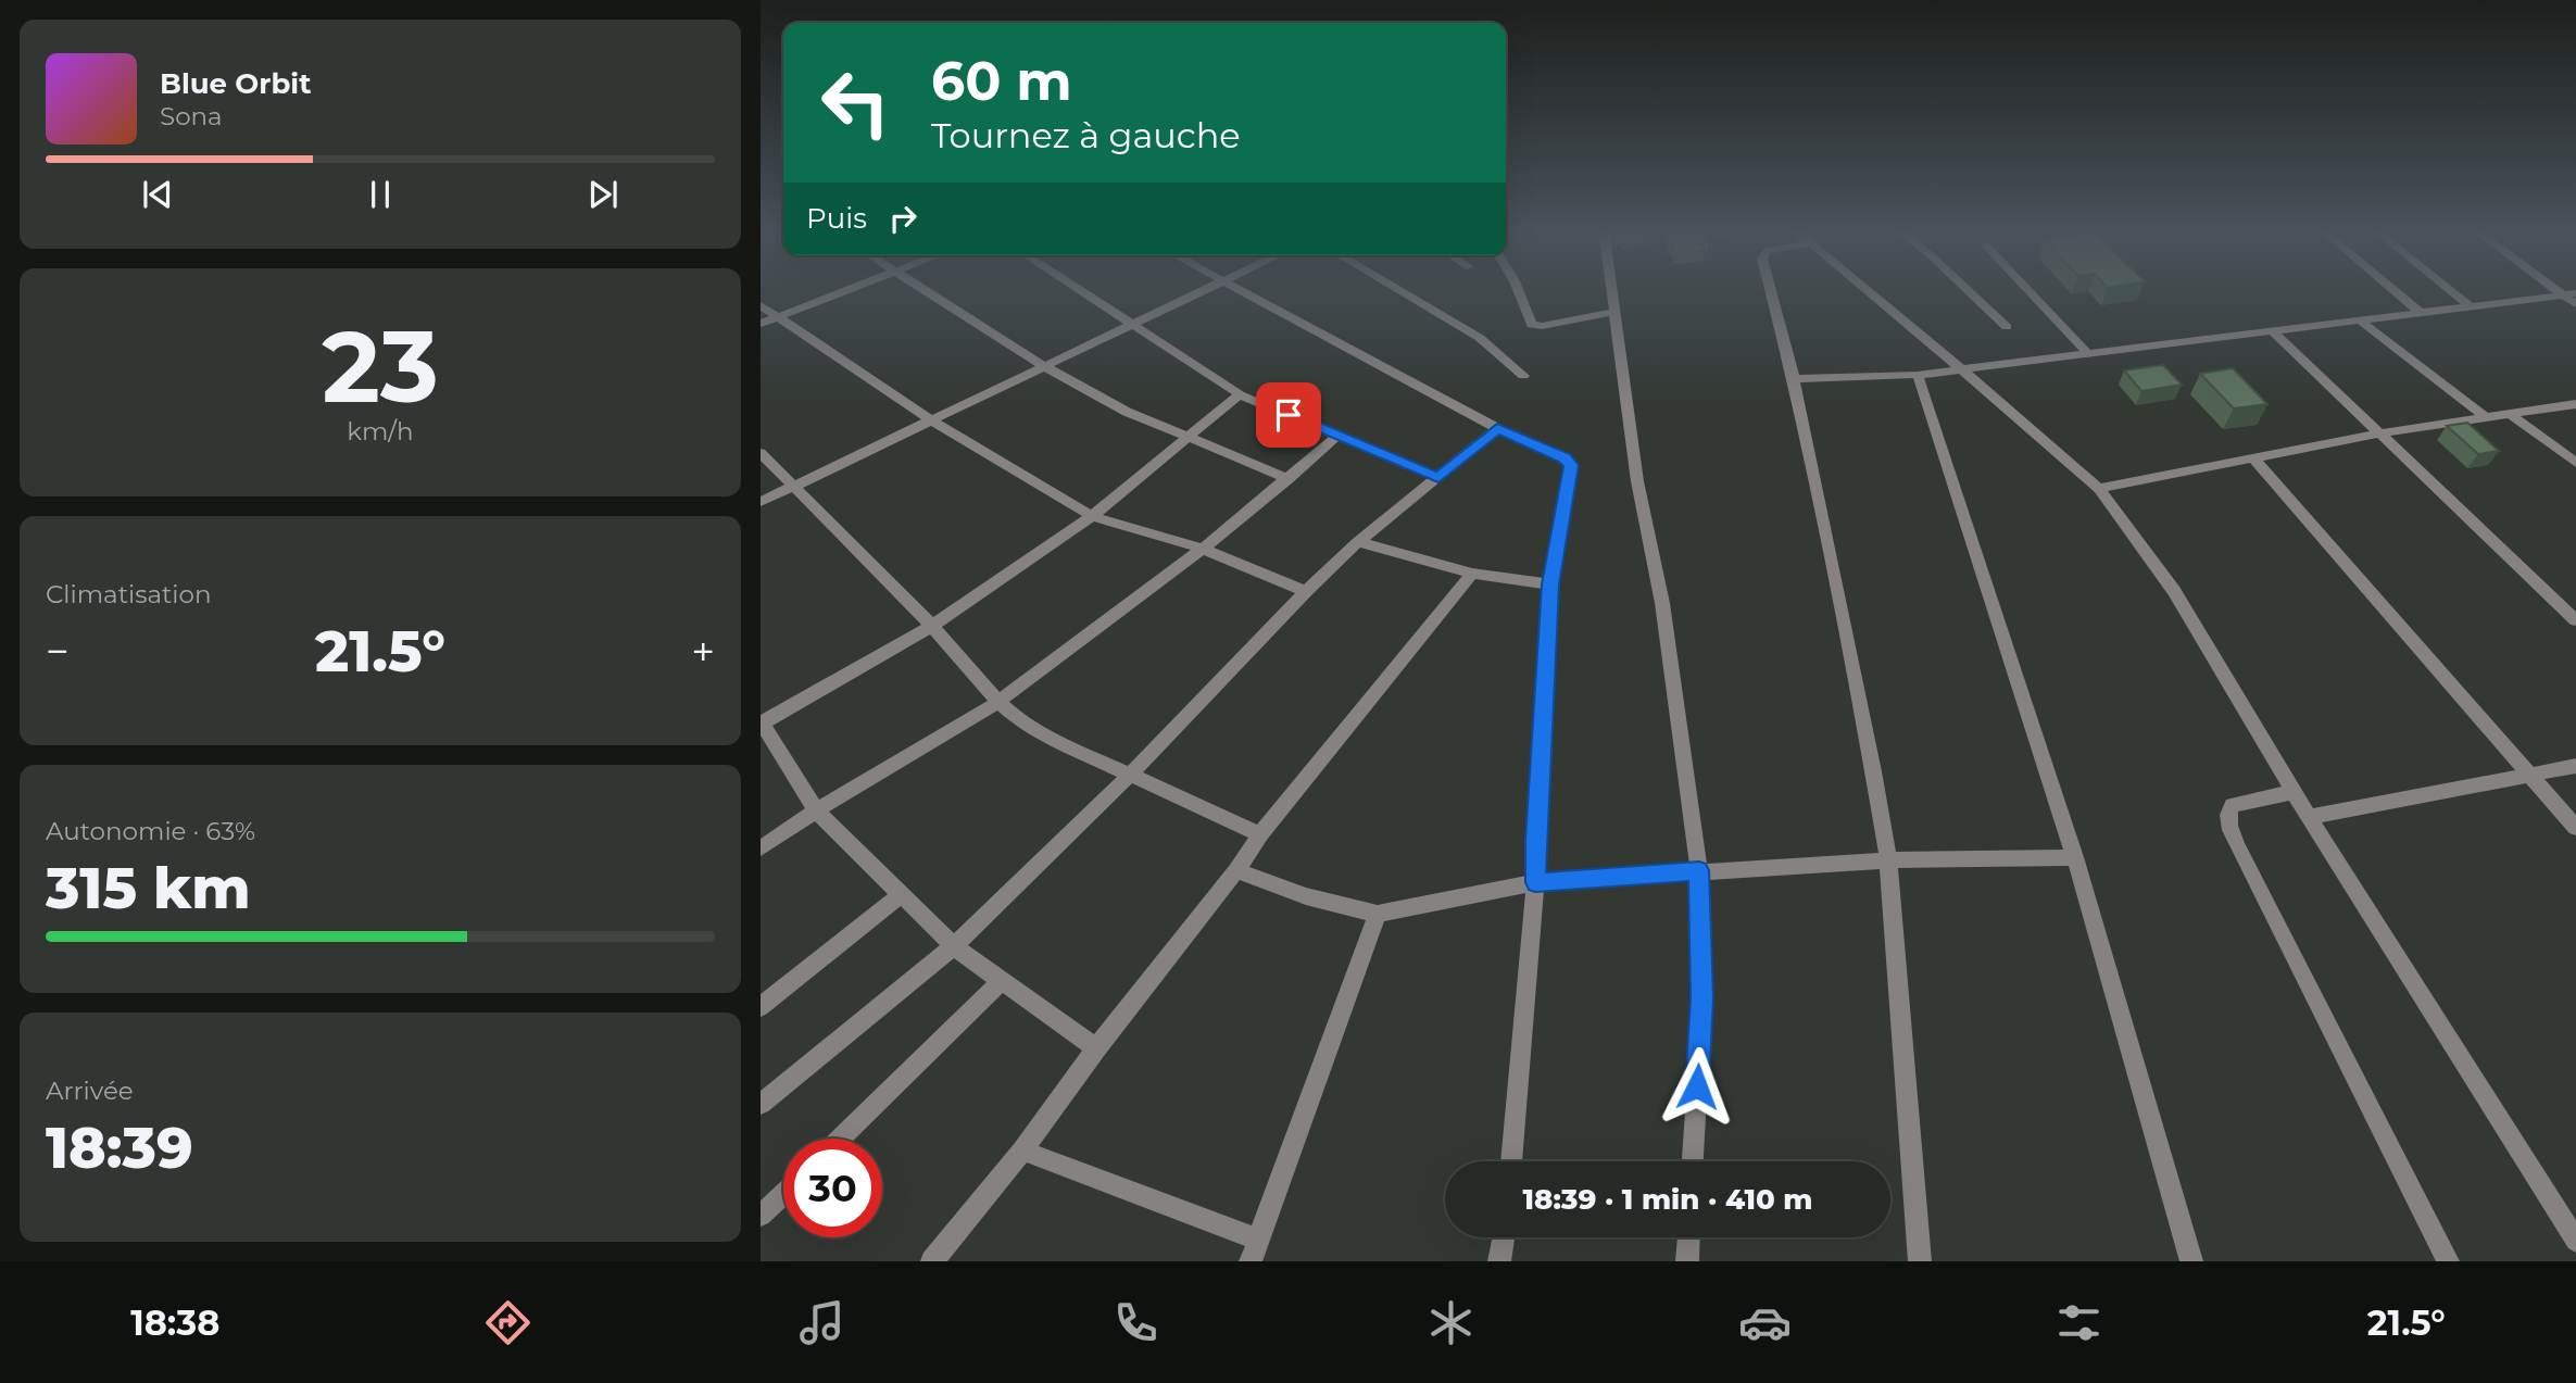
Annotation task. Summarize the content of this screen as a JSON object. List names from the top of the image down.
{
  "page": {
    "turn": ["60 m", "Tournez à gauche"],
    "song": ["Blue Orbit", "Sona"],
    "then": "Puis",
    "tile": [
      ["23", "km/h"],
      "Climatisation",
      ["Autonomie · 63%", "315 km"],
      ["Arrivée", "18:39"]
    ],
    "heat": ["−", "21.5°", "+"],
    "limit": "30",
    "trip": "18:39 · 1 min · 410 m",
    "tabs": ["18:38", "21.5°"]
  }
}
